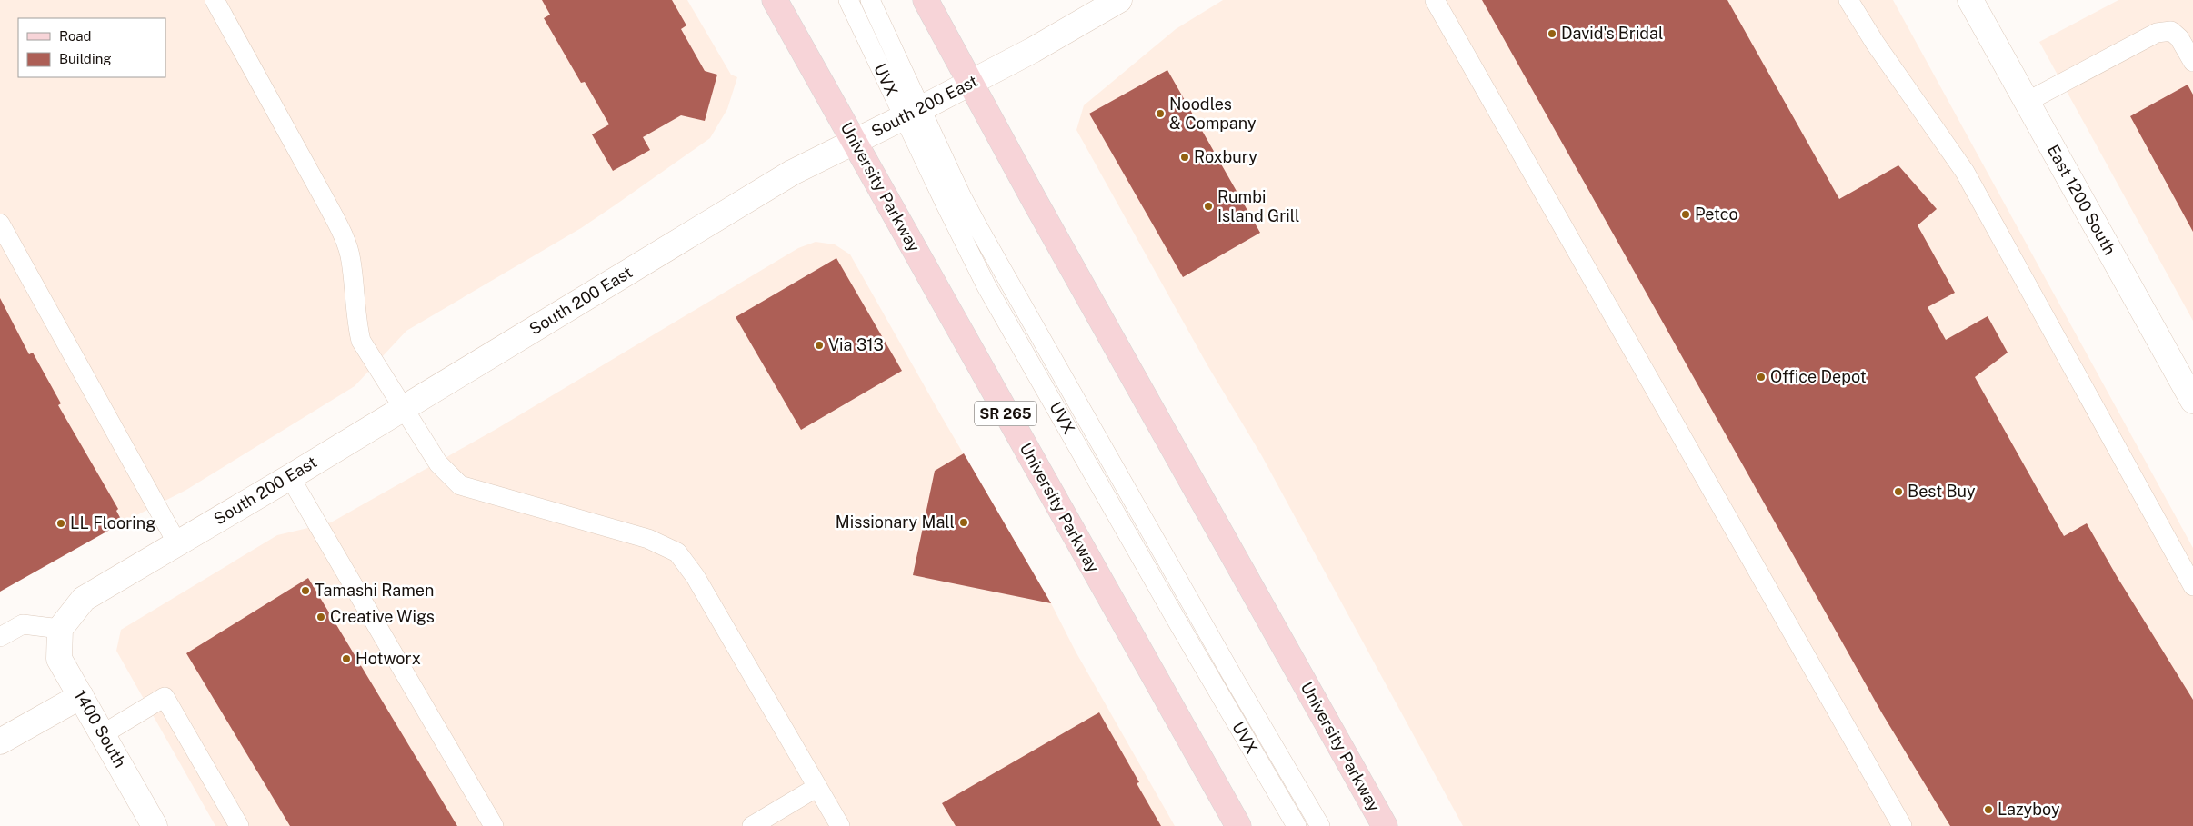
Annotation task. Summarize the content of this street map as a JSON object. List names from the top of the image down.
{
  "streets": {
    "main road": ["University Parkway", "SR 265"],
    "street": ["South 200 East", "East 1200 South", "1400 South"],
    "lane": ["UVX"]
  },
  "crossings": [
    ["UVX", "South 200 East"],
    ["South 200 East", "University Parkway"],
    ["South 200 East", "1400 South"]
  ],
  "places": [
    "David's Bridal",
    "Noodles & Company",
    "Roxbury",
    "Rumbi Island Grill",
    "Petco",
    "Via 313",
    "Office Depot",
    "Best Buy",
    "Missionary Mall",
    "LL Flooring",
    "Tamashi Ramen",
    "Creative Wigs",
    "Hotworx",
    "Lazyboy"
  ],
  "legend": ["Road", "Building"]
}
